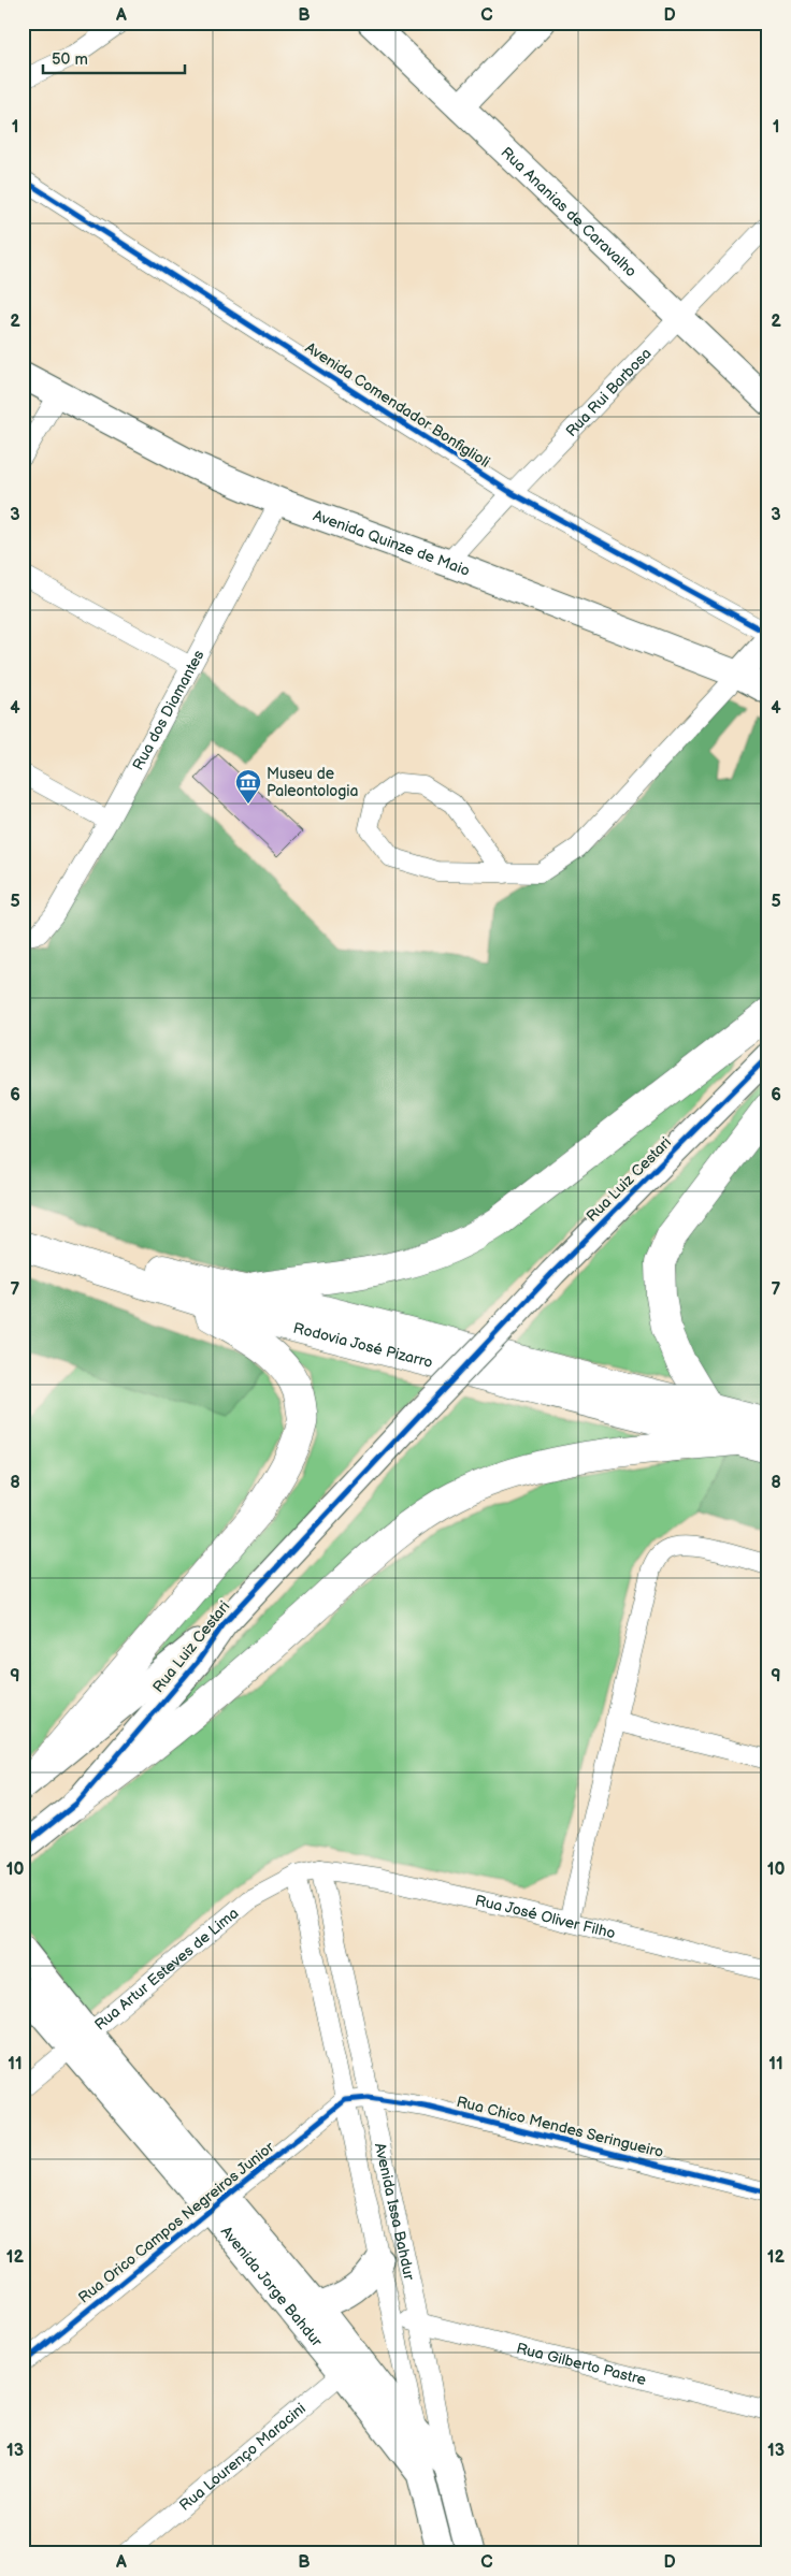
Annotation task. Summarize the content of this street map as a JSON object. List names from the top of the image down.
{
  "streets": {
    "main road": ["Rodovia José Pizarro"],
    "street": [
      "Rua Ananias de Caravalho",
      "Rua Rui Barbosa",
      "Avenida Comendador Bonfiglioli",
      "Avenida Quinze de Maio",
      "Rua dos Diamantes",
      "Rua Luiz Cestari",
      "Rua José Oliver Filho",
      "Rua Artur Esteves de Lima",
      "Rua Chico Mendes Seringueiro",
      "Avenida Issa Bahdur",
      "Rua Orico Campos Negreiros Junior",
      "Avenida Jorge Bahdur",
      "Rua Gilberto Pastre",
      "Rua Lourenço Maracini"
    ]
  },
  "crossings": [
    ["Rua Ananias de Caravalho", "Rua Rui Barbosa"],
    ["Rua Rui Barbosa", "Avenida Comendador Bonfiglioli"],
    ["Rua Rui Barbosa", "Avenida Quinze de Maio"],
    ["Avenida Quinze de Maio", "Rua dos Diamantes"],
    ["Rua José Oliver Filho", "Rua Artur Esteves de Lima"],
    ["Rua José Oliver Filho", "Avenida Issa Bahdur"],
    ["Rua Artur Esteves de Lima", "Avenida Issa Bahdur"],
    ["Rua Artur Esteves de Lima", "Avenida Jorge Bahdur"],
    ["Rua Chico Mendes Seringueiro", "Avenida Issa Bahdur"],
    ["Rua Chico Mendes Seringueiro", "Rua Orico Campos Negreiros Junior"],
    ["Avenida Issa Bahdur", "Rua Orico Campos Negreiros Junior"],
    ["Avenida Issa Bahdur", "Avenida Jorge Bahdur"],
    ["Avenida Issa Bahdur", "Rua Gilberto Pastre"],
    ["Rua Orico Campos Negreiros Junior", "Avenida Jorge Bahdur"],
    ["Avenida Jorge Bahdur", "Rua Lourenço Maracini"]
  ],
  "places": {
    "museum": ["Museu de Paleontologia"]
  },
  "scale_bar": "50 m",
  "grid": {
    "columns": [
      "A",
      "B",
      "C",
      "D"
    ],
    "rows": [
      "1",
      "2",
      "3",
      "4",
      "5",
      "6",
      "7",
      "8",
      "9",
      "10",
      "11",
      "12",
      "13"
    ]
  }
}
